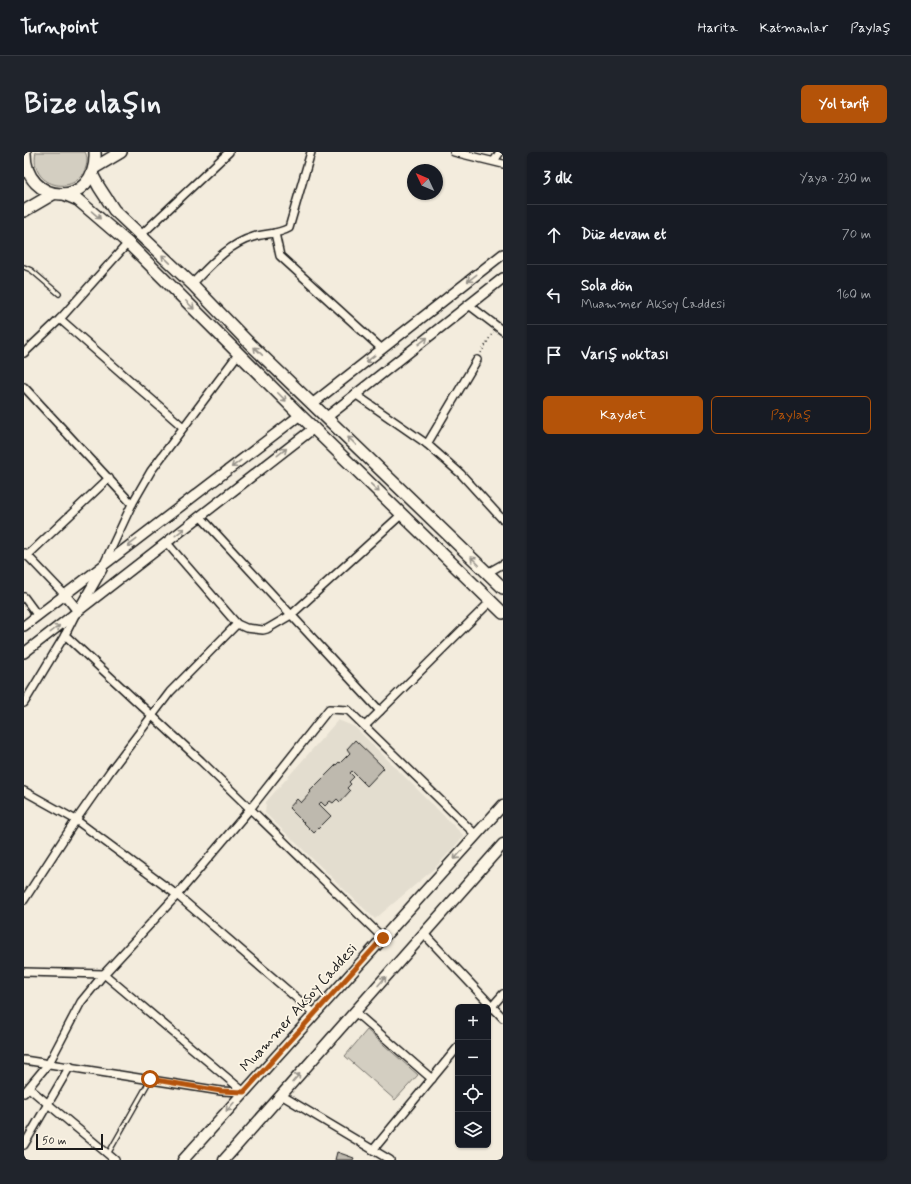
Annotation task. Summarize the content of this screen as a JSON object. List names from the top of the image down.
{
  "streets": {
    "main road": ["Muammer Aksoy Caddesi"]
  },
  "scale_bar": "50 m",
  "north": "top left",
  "page": {
    "header": "Turnpoint",
    "nav": ["Harita", "Katmanlar", "Paylaş"],
    "buttons": [
      "Yol tarifi",
      ["Kaydet", "Paylaş"]
    ],
    "title": "Bize ulaşın",
    "heading": ["3 dk", "Yaya · 230 m"],
    "list": [
      ["Düz devam et", "70 m"],
      ["Sola dön", "Muammer Aksoy Caddesi", "160 m"],
      "Varış noktası"
    ],
    "map_buttons": ["+", "−"],
    "scale": "50 m"
  }
}
